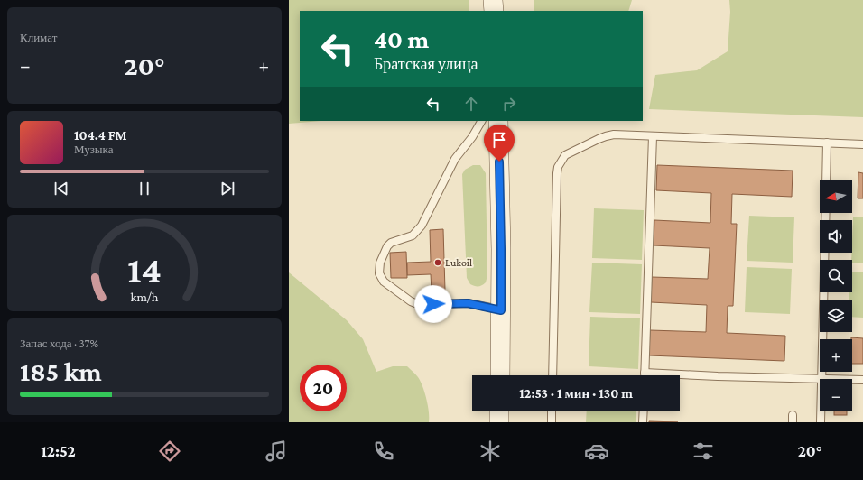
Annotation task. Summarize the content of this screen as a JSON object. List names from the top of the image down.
{
  "places": ["Lukoil"],
  "north": "left",
  "page": {
    "tile": [
      "Климат",
      ["Запас хода · 37%", "185 km"]
    ],
    "turn": ["40 m", "Братская улица"],
    "heat": ["−", "20°", "+"],
    "song": ["104.4 FM", "Музыка"],
    "map_buttons": ["+", "−"],
    "limit": "20",
    "trip": "12:53 · 1 мин · 130 m",
    "tabs": ["12:52", "20°"],
    "gauge": ["14", "km/h"]
  }
}
